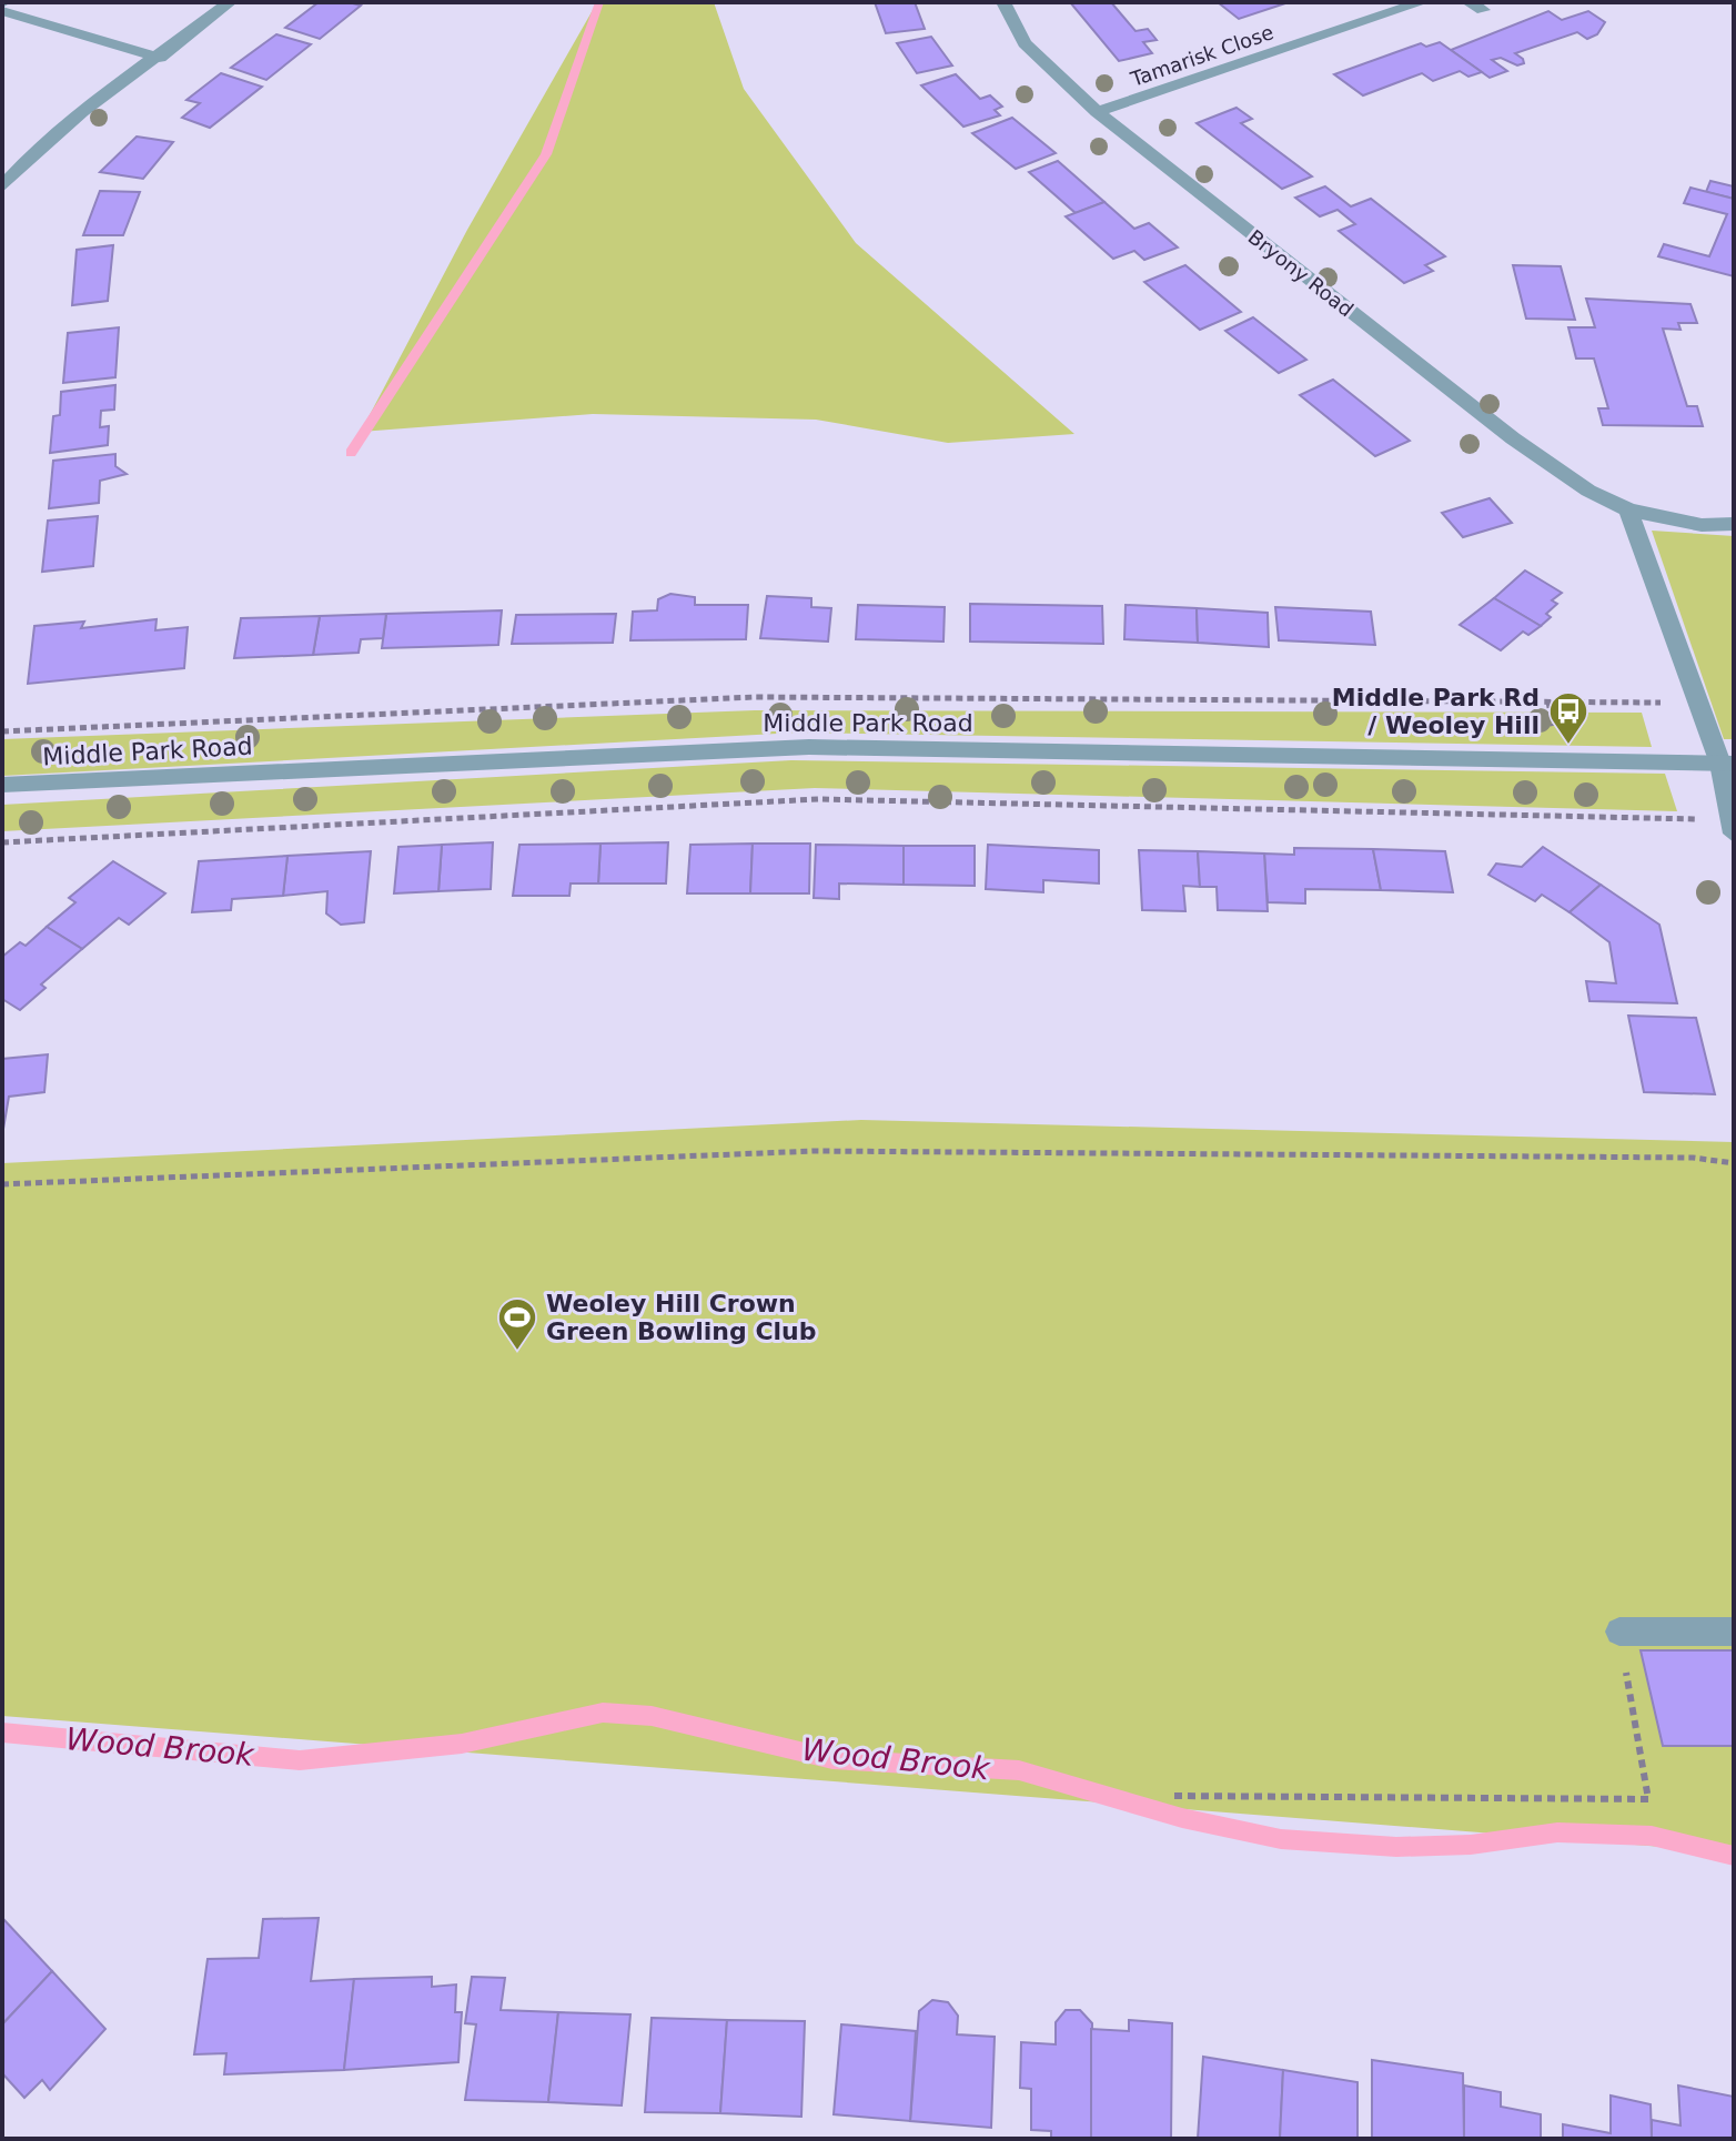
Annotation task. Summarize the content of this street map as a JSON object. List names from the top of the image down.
{
  "streets": {
    "street": ["Tamarisk Close", "Bryony Road", "Middle Park Road"]
  },
  "crossings": [
    ["Tamarisk Close", "Bryony Road"]
  ],
  "water": ["Wood Brook"],
  "places": {
    "bus stop": ["Middle Park Rd / Weoley Hill"],
    "sports": ["Weoley Hill Crown Green Bowling Club"]
  }
}
